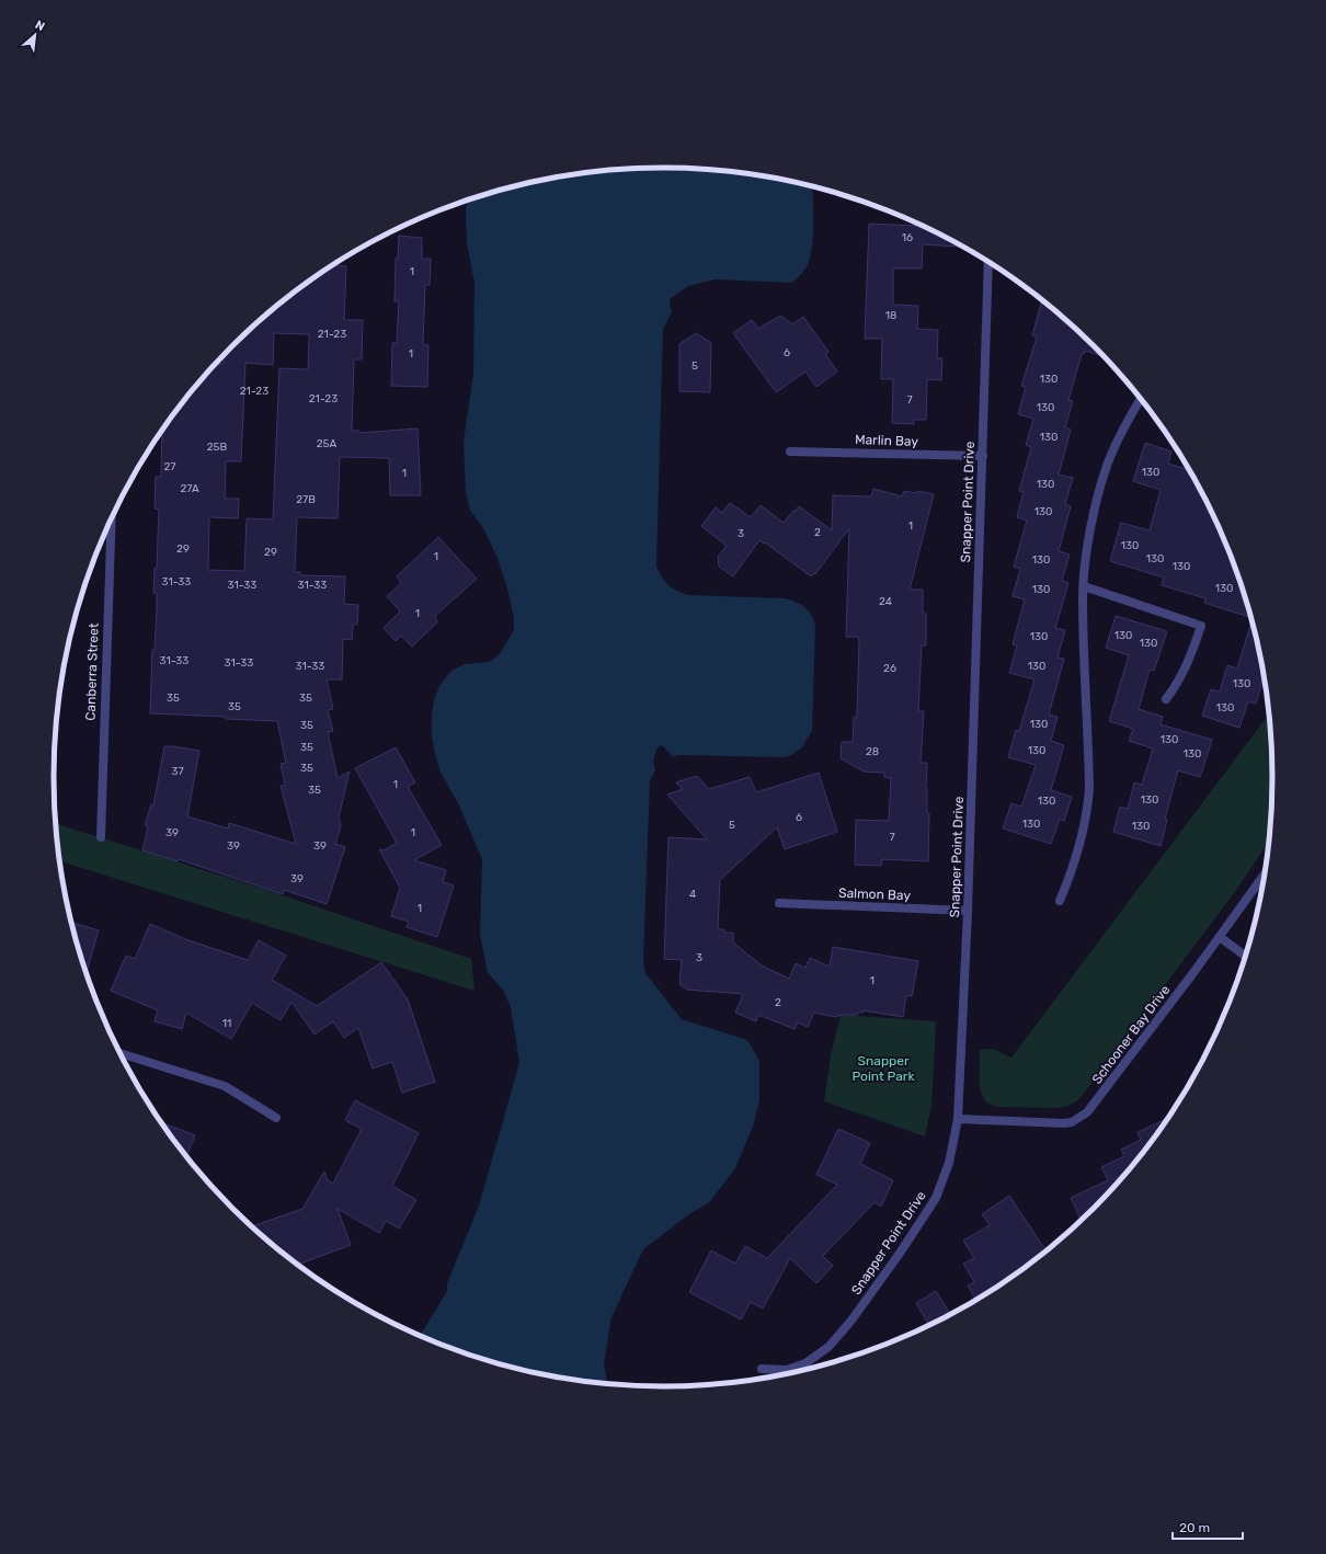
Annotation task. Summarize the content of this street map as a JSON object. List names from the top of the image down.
{
  "streets": {
    "street": [
      "Marlin Bay",
      "Snapper Point Drive",
      "Canberra Street",
      "Salmon Bay",
      "Schooner Bay Drive"
    ]
  },
  "crossings": [
    ["Marlin Bay", "Snapper Point Drive"],
    ["Snapper Point Drive", "Salmon Bay"],
    ["Snapper Point Drive", "Schooner Bay Drive"]
  ],
  "parks": ["Snapper Point Park"],
  "house_numbers": [
    "16",
    "1",
    "18",
    "21-23",
    "6",
    "1",
    "5",
    "130",
    "21-23",
    "21-23",
    "7",
    "130",
    "130",
    "25A",
    "25B",
    "27",
    "130",
    "1",
    "130",
    "27A",
    "27B",
    "130",
    "1",
    "2",
    "3",
    "130",
    "29",
    "29",
    "1",
    "130",
    "130",
    "130",
    "31-33",
    "31-33",
    "31-33",
    "130",
    "130",
    "24",
    "1",
    "130",
    "130",
    "130",
    "31-33",
    "31-33",
    "31-33",
    "130",
    "26",
    "130",
    "35",
    "35",
    "35",
    "130",
    "130",
    "35",
    "130",
    "35",
    "130",
    "28",
    "130",
    "35",
    "37",
    "1",
    "35",
    "130",
    "130",
    "6",
    "130",
    "5",
    "130",
    "39",
    "1",
    "7",
    "39",
    "39",
    "39",
    "4",
    "1",
    "3",
    "1",
    "2",
    "11"
  ],
  "scale_bar": "20 m",
  "north": "top right"
}
